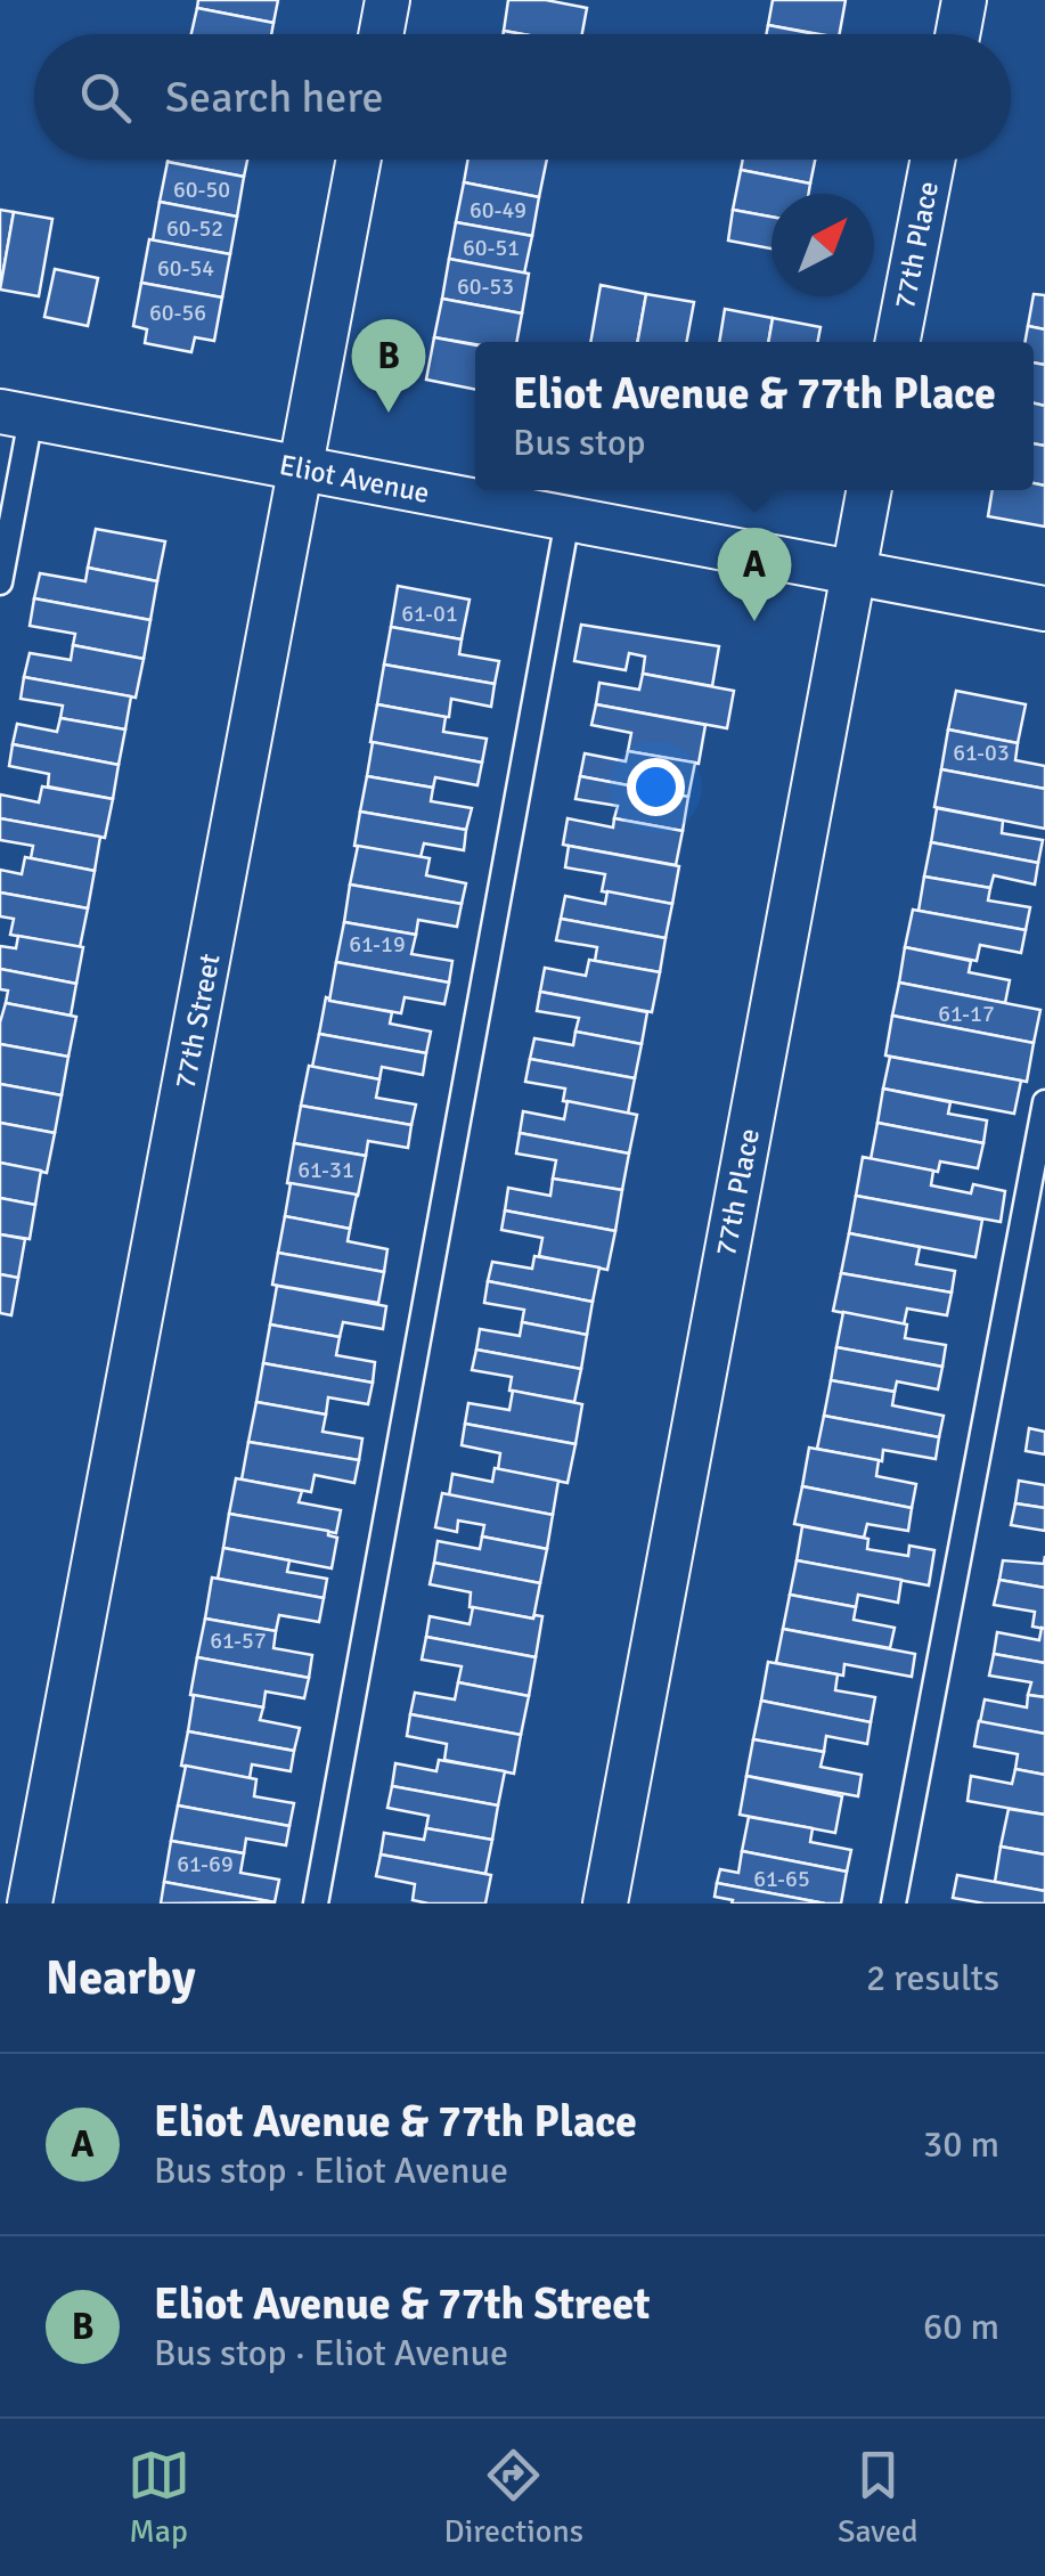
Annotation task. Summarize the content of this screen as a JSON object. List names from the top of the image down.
{
  "streets": {
    "street": ["77th Place", "Eliot Avenue", "77th Street"]
  },
  "crossings": [
    ["77th Place", "Eliot Avenue"],
    ["Eliot Avenue", "77th Street"]
  ],
  "house_numbers": [
    "60-50",
    "60-49",
    "60-52",
    "60-51",
    "60-54",
    "60-53",
    "60-56",
    "61-01",
    "61-03",
    "61-19",
    "61-17",
    "61-31",
    "61-57",
    "61-69",
    "61-65"
  ],
  "north": "top right",
  "page": {
    "search": "Search here",
    "pins": ["B", "A"],
    "popup": ["Eliot Avenue & 77th Place", "Bus stop"],
    "heading": ["Nearby", "2 results"],
    "list": [
      {
        "mark": "A",
        "name": "Eliot Avenue & 77th Place",
        "note": "Bus stop · Eliot Avenue",
        "value": "30 m"
      },
      {
        "mark": "B",
        "name": "Eliot Avenue & 77th Street",
        "note": "Bus stop · Eliot Avenue",
        "value": "60 m"
      }
    ],
    "nav": ["Map", "Directions", "Saved"]
  }
}
